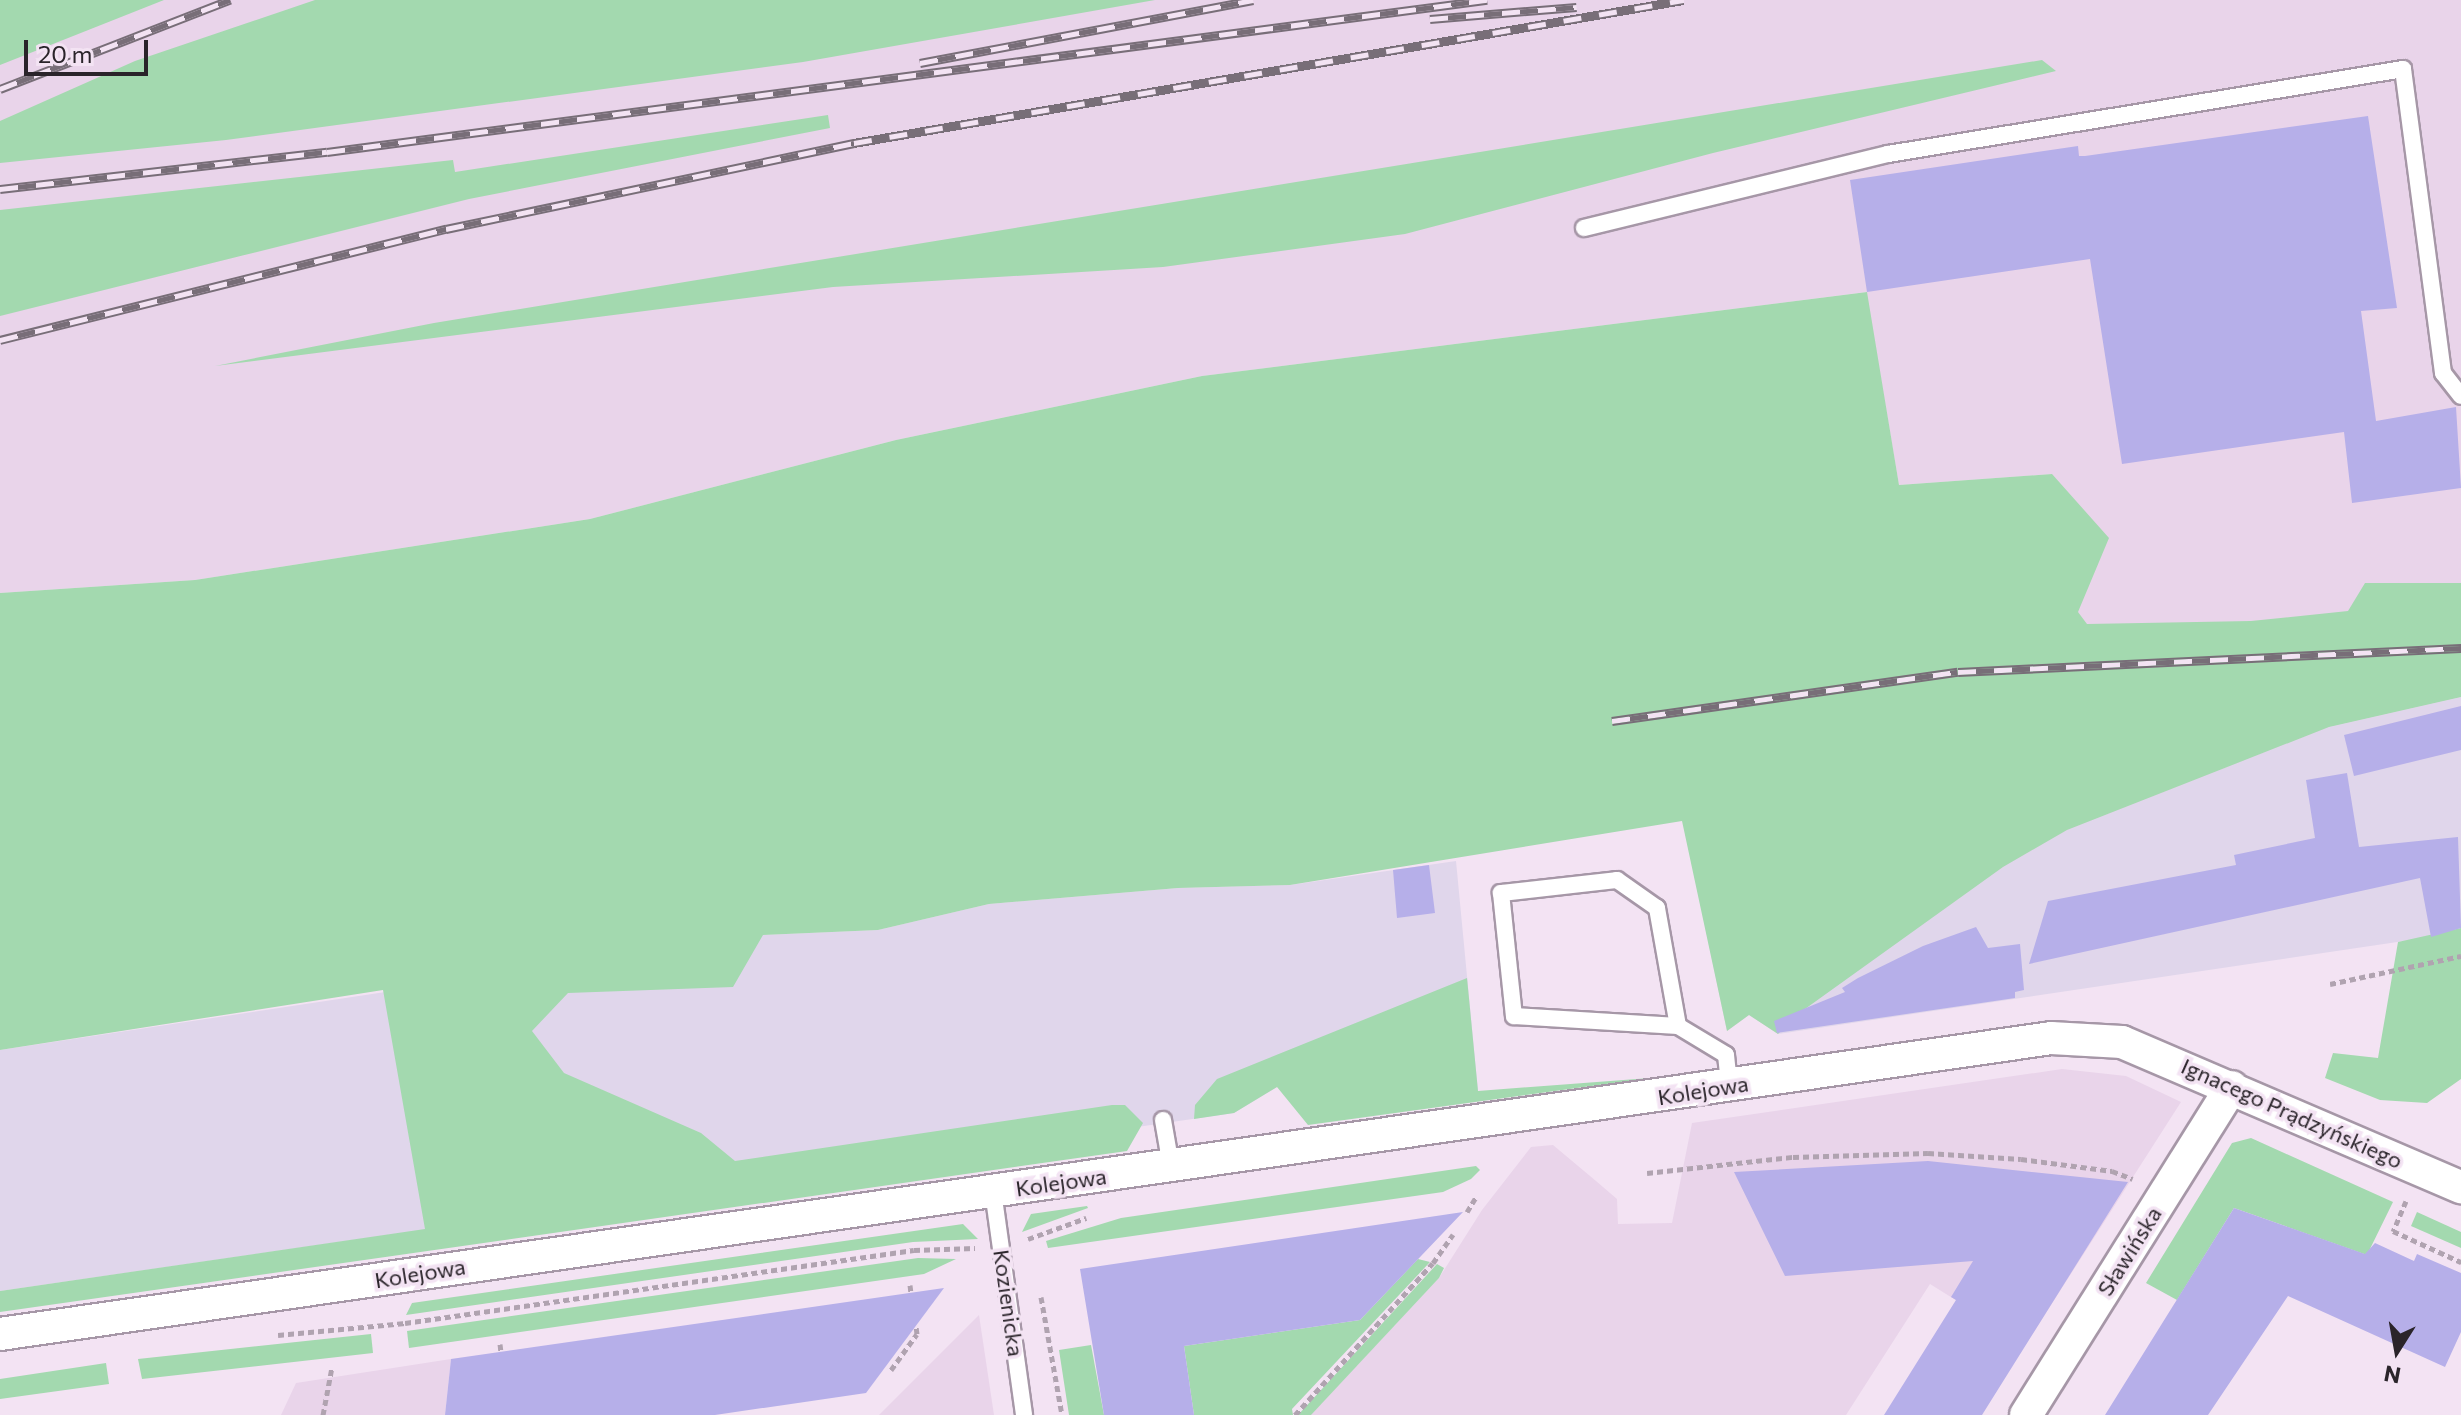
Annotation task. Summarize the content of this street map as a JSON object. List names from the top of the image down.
{
  "streets": {
    "street": ["Kolejowa", "Ignacego Prądzyńskiego", "Sławińska"],
    "lane": ["Kozienicka"]
  },
  "crossings": [
    ["Kolejowa", "Ignacego Prądzyńskiego"],
    ["Kolejowa", "Kozienicka"],
    ["Ignacego Prądzyńskiego", "Sławińska"]
  ],
  "scale_bar": "20 m",
  "north": "bottom"
}
